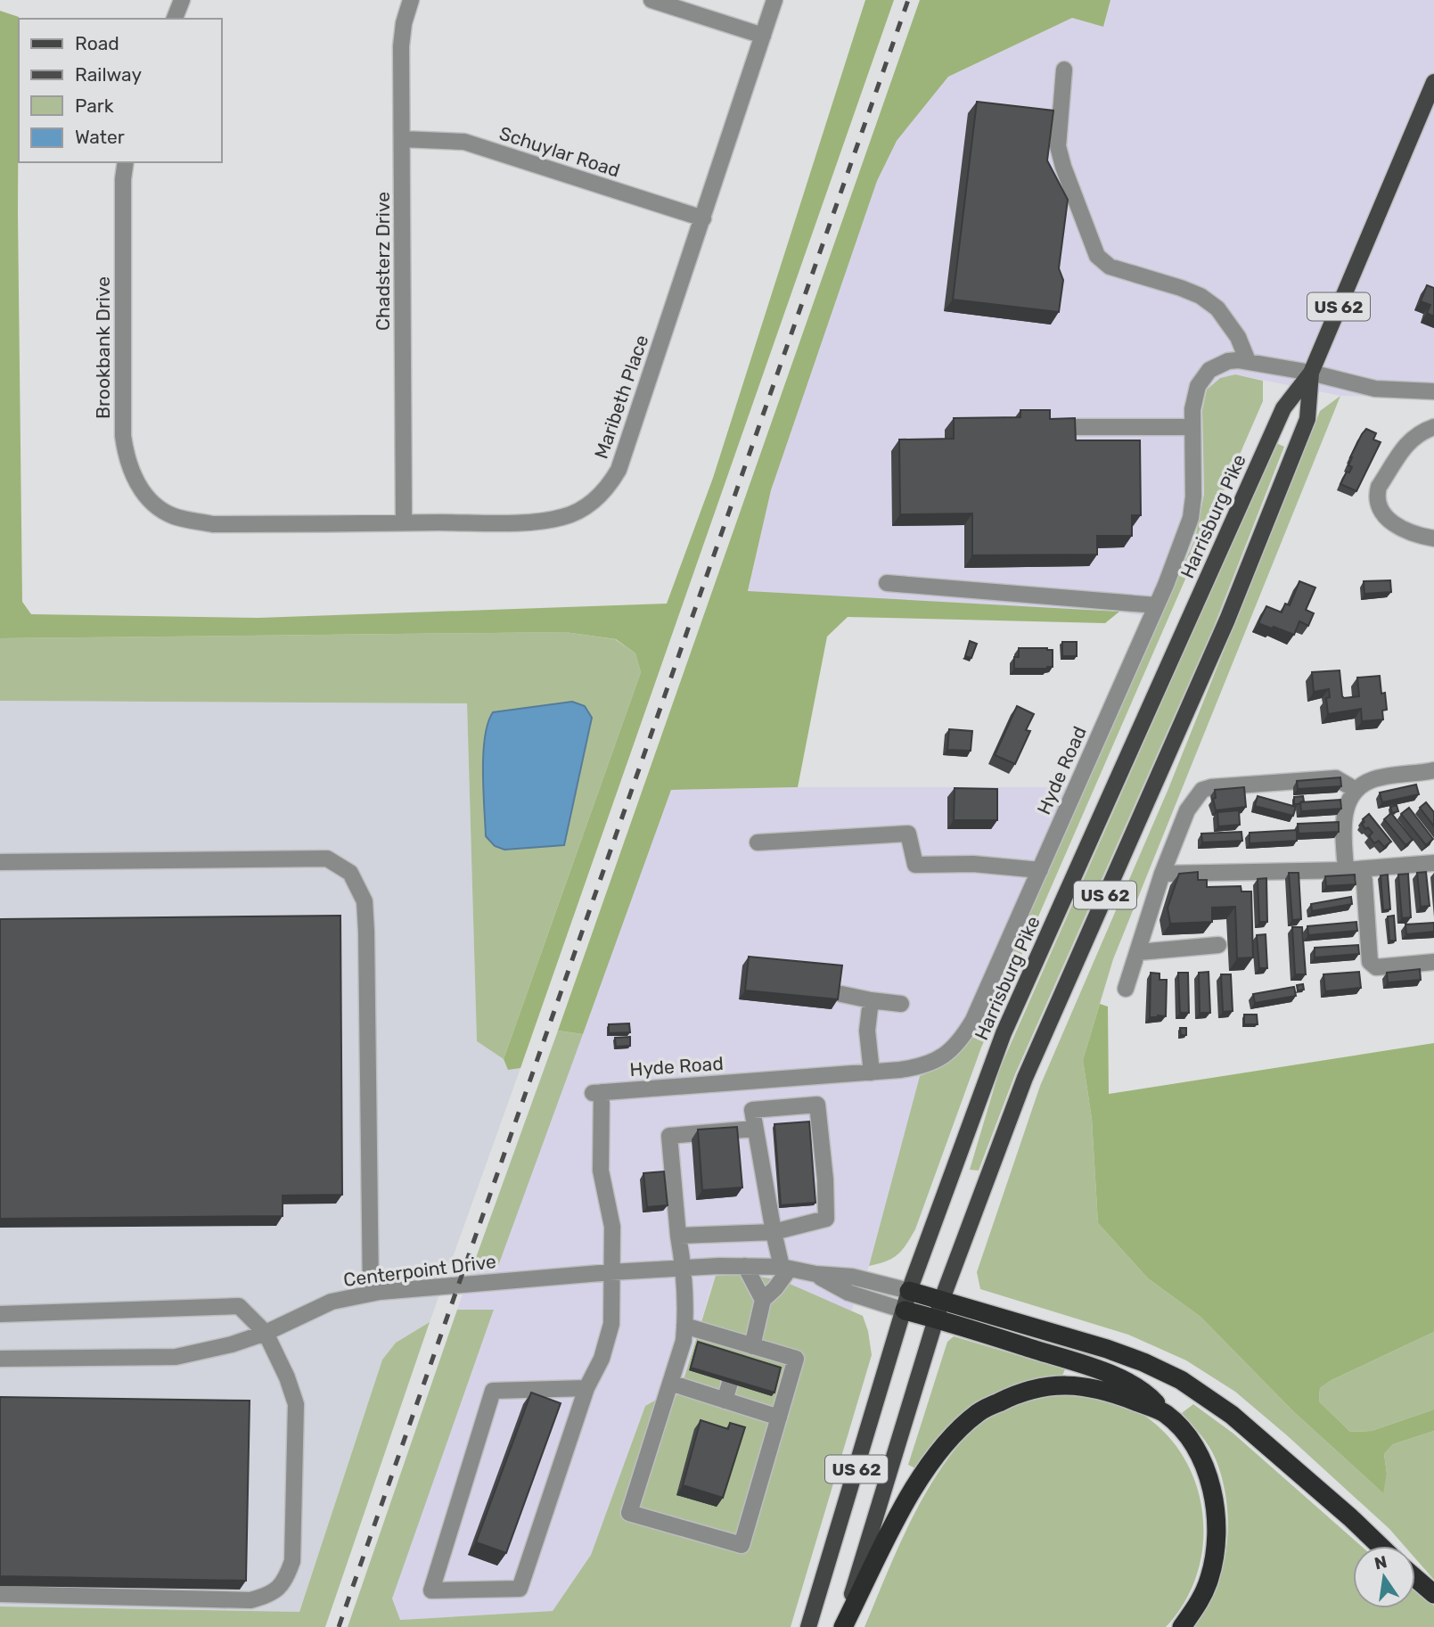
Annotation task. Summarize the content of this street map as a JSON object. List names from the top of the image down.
{
  "streets": {
    "main road": ["US 62", "Harrisburg Pike"],
    "street": [
      "Schuylar Road",
      "Chadsterz Drive",
      "Brookbank Drive",
      "Maribeth Place",
      "Hyde Road",
      "Centerpoint Drive"
    ]
  },
  "crossings": [
    ["Schuylar Road", "Chadsterz Drive"],
    ["Schuylar Road", "Maribeth Place"],
    ["Chadsterz Drive", "Maribeth Place"],
    ["Brookbank Drive", "Maribeth Place"],
    ["Harrisburg Pike", "Hyde Road"],
    ["Harrisburg Pike", "Centerpoint Drive"],
    ["Hyde Road", "Centerpoint Drive"]
  ],
  "legend": [
    "Road",
    "Railway",
    "Park",
    "Water"
  ],
  "north": "top"
}
